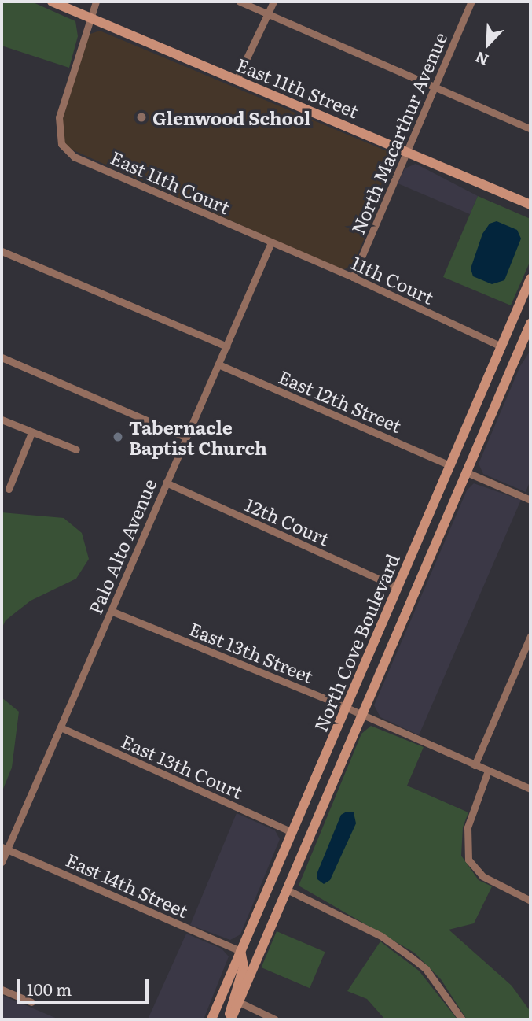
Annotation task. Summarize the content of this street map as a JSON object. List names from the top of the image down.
{
  "streets": {
    "main road": ["East 11th Street", "North Cove Boulevard"],
    "street": [
      "North Macarthur Avenue",
      "East 11th Court",
      "11th Court",
      "East 12th Street",
      "12th Court",
      "Palo Alto Avenue",
      "East 13th Street",
      "East 13th Court",
      "East 14th Street"
    ]
  },
  "crossings": [
    ["East 11th Street", "North Macarthur Avenue"],
    ["East 11th Street", "East 11th Court"],
    ["North Macarthur Avenue", "11th Court"],
    ["East 11th Court", "11th Court"],
    ["East 11th Court", "Palo Alto Avenue"],
    ["11th Court", "Palo Alto Avenue"],
    ["11th Court", "North Cove Boulevard"],
    ["East 12th Street", "Palo Alto Avenue"],
    ["East 12th Street", "North Cove Boulevard"],
    ["12th Court", "Palo Alto Avenue"],
    ["12th Court", "North Cove Boulevard"],
    ["Palo Alto Avenue", "East 13th Street"],
    ["Palo Alto Avenue", "East 13th Court"],
    ["Palo Alto Avenue", "East 14th Street"],
    ["North Cove Boulevard", "East 13th Street"],
    ["North Cove Boulevard", "East 13th Court"],
    ["North Cove Boulevard", "East 14th Street"]
  ],
  "places": ["Glenwood School", "Tabernacle Baptist Church"],
  "scale_bar": "100 m",
  "north": "bottom left"
}
